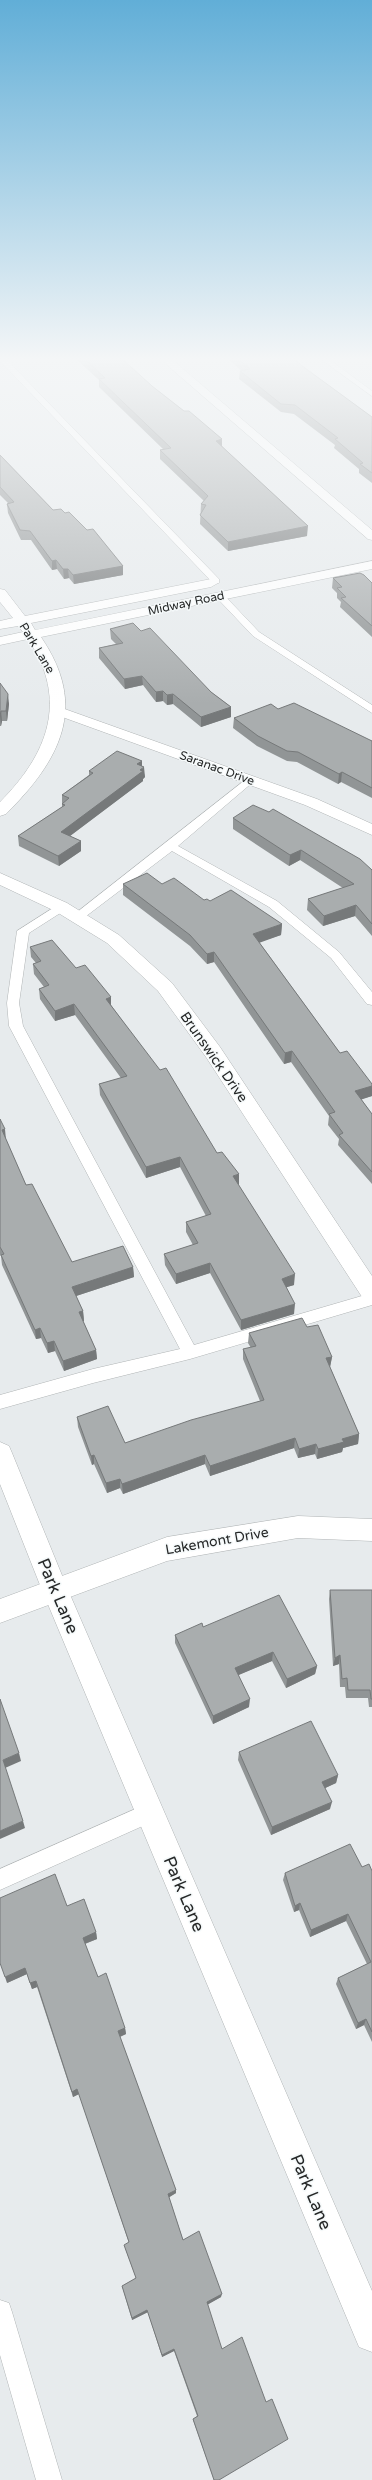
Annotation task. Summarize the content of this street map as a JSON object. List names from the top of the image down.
{
  "streets": {
    "street": [
      "Midway Road",
      "Park Lane",
      "Saranac Drive",
      "Brunswick Drive",
      "Lakemont Drive"
    ]
  },
  "crossings": [
    ["Midway Road", "Park Lane"],
    ["Park Lane", "Saranac Drive"],
    ["Park Lane", "Lakemont Drive"]
  ]
}
